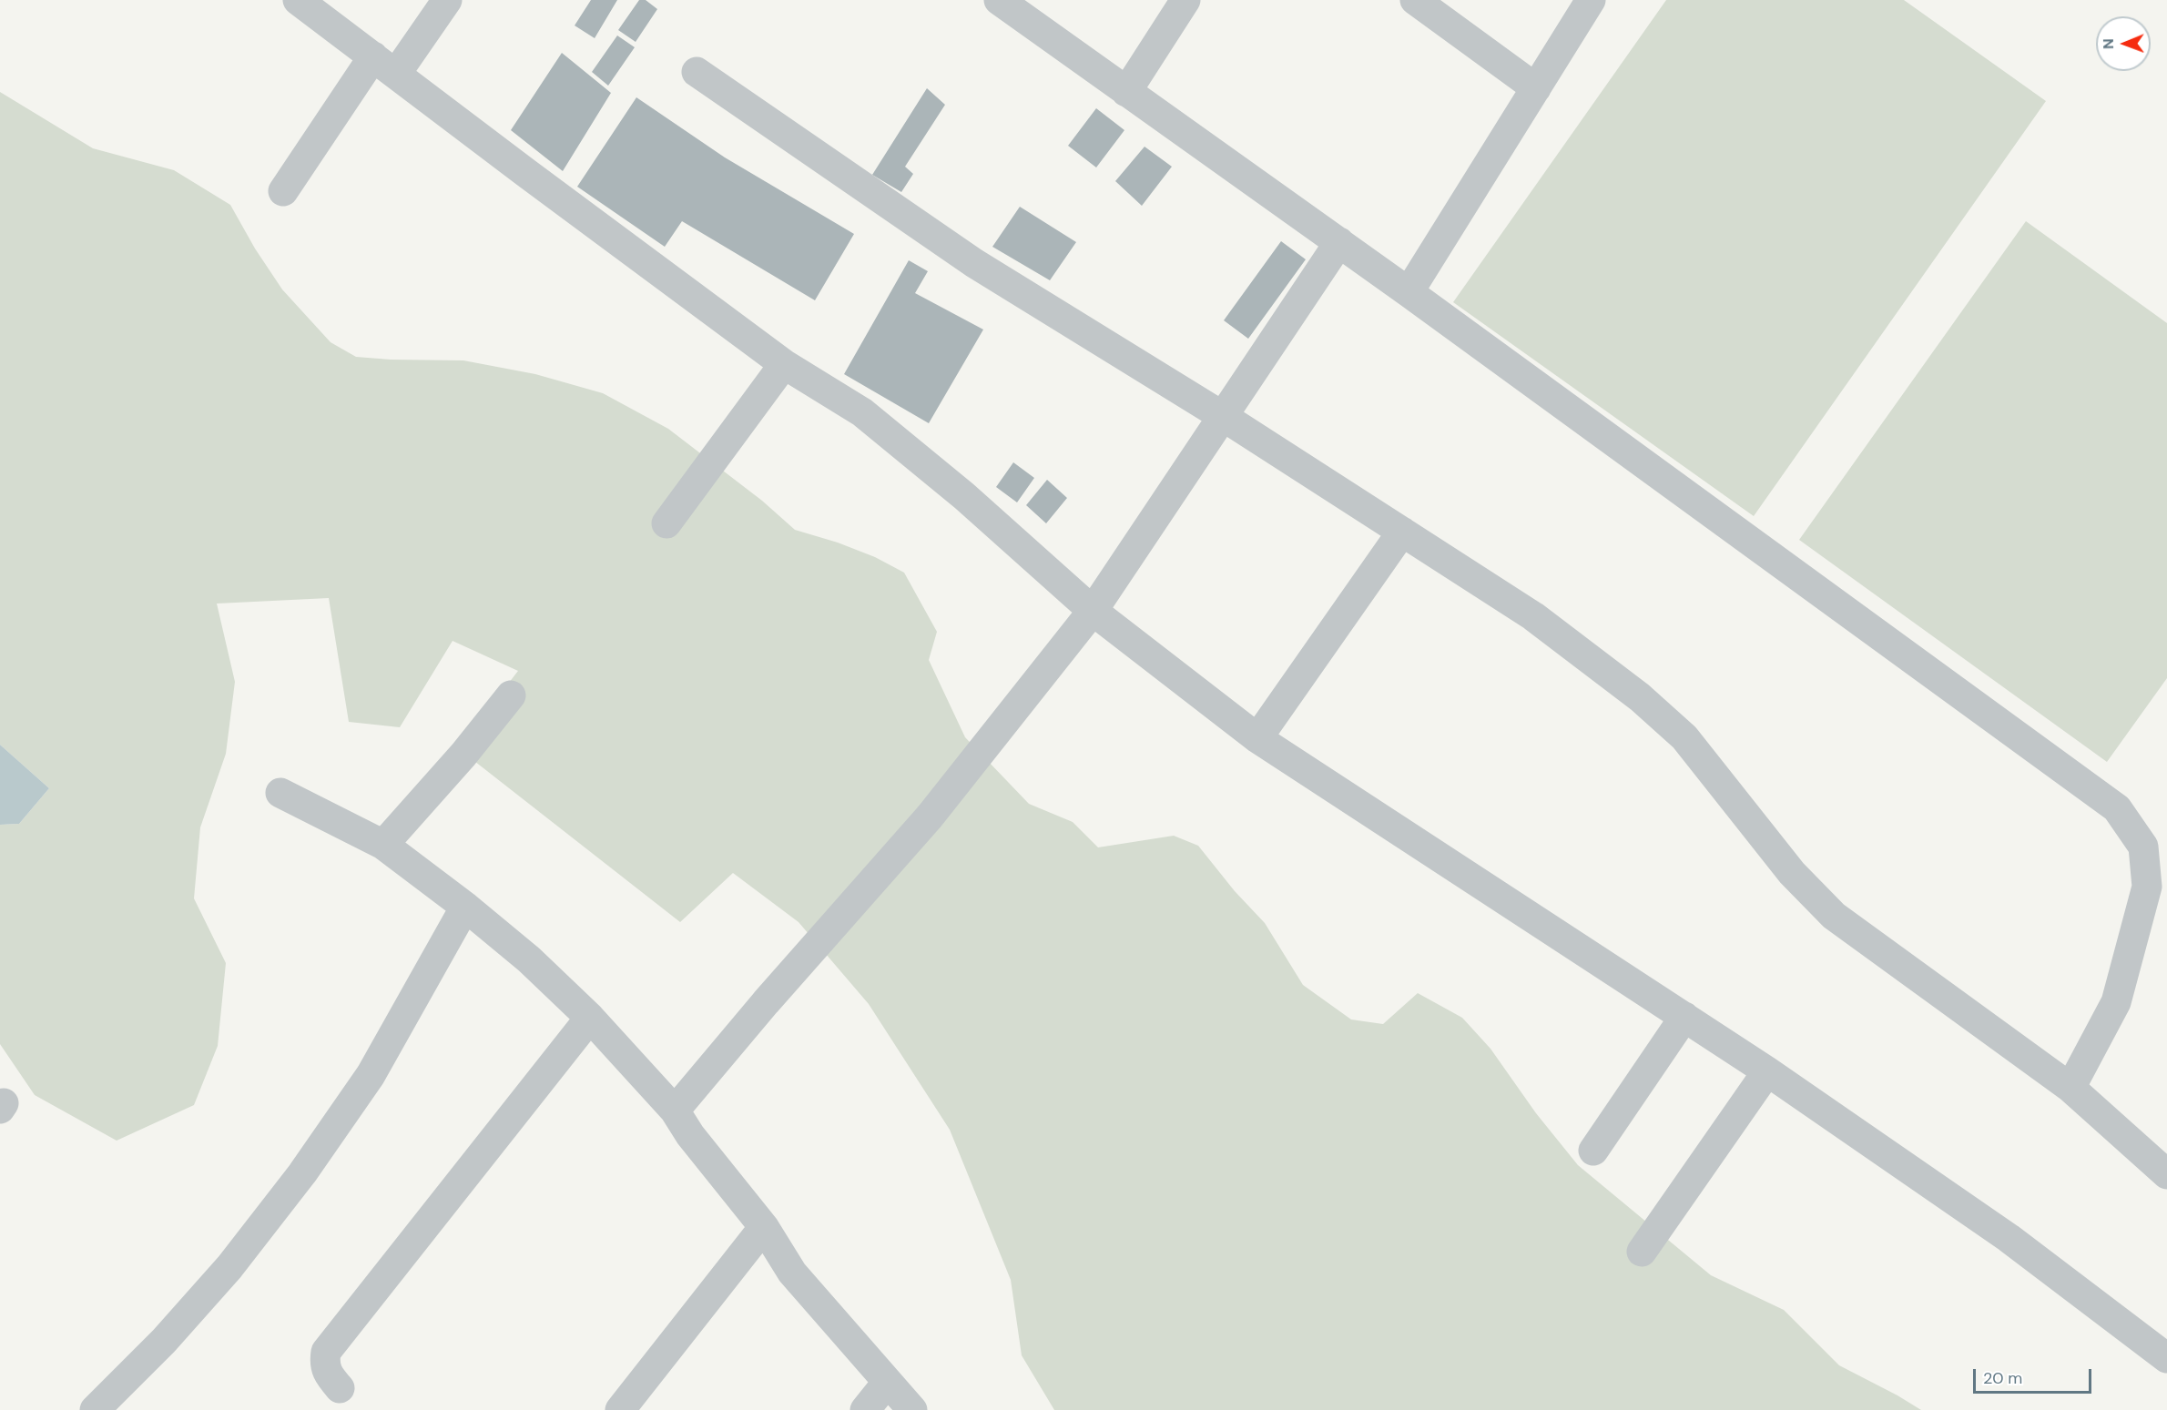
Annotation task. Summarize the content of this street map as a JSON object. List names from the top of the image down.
{
  "scale_bar": "20 m",
  "north": "left"
}
